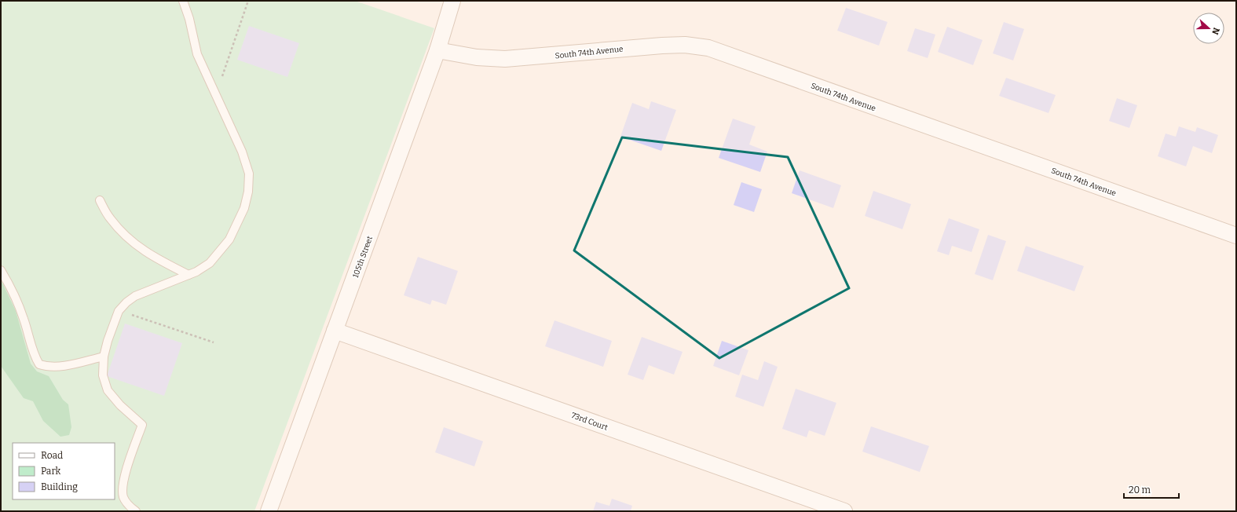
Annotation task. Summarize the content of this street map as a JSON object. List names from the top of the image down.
{
  "streets": {
    "street": ["South 74th Avenue", "105th Street", "73rd Court"]
  },
  "crossings": [
    ["South 74th Avenue", "105th Street"],
    ["105th Street", "73rd Court"]
  ],
  "legend": ["Road", "Park", "Building"],
  "scale_bar": "20 m",
  "north": "right"
}
